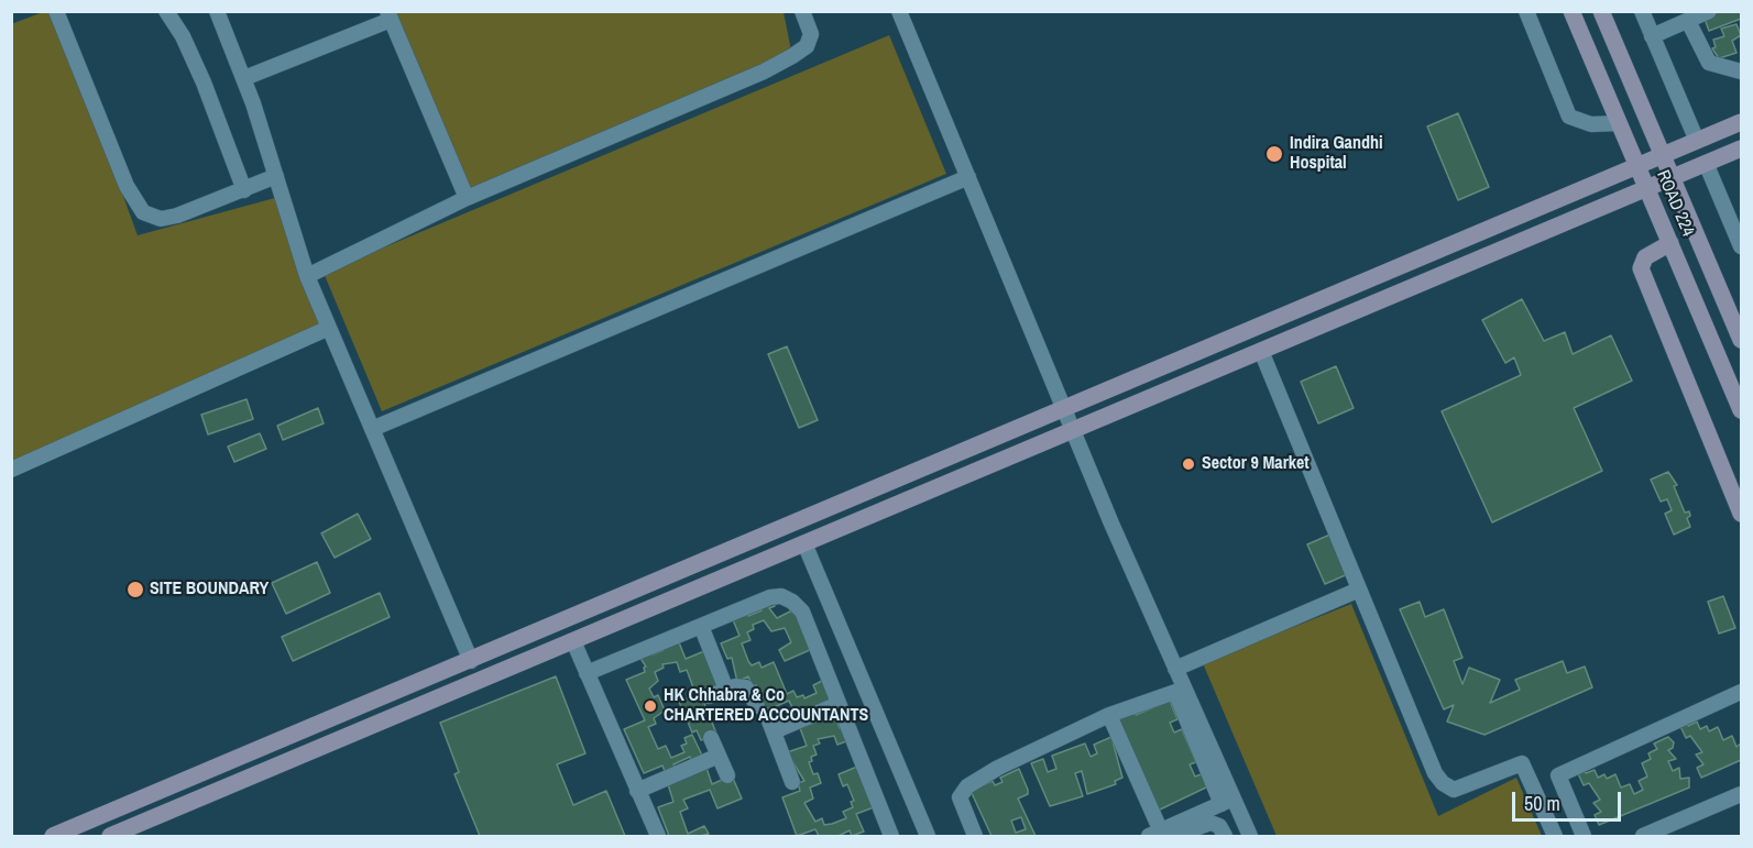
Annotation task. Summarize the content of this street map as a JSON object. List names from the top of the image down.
{
  "streets": {
    "street": ["ROAD 224"]
  },
  "places": [
    "Indira Gandhi Hospital",
    "Sector 9 Market",
    "SITE BOUNDARY",
    "HK Chhabra & Co CHARTERED ACCOUNTANTS"
  ],
  "scale_bar": "50 m"
}
